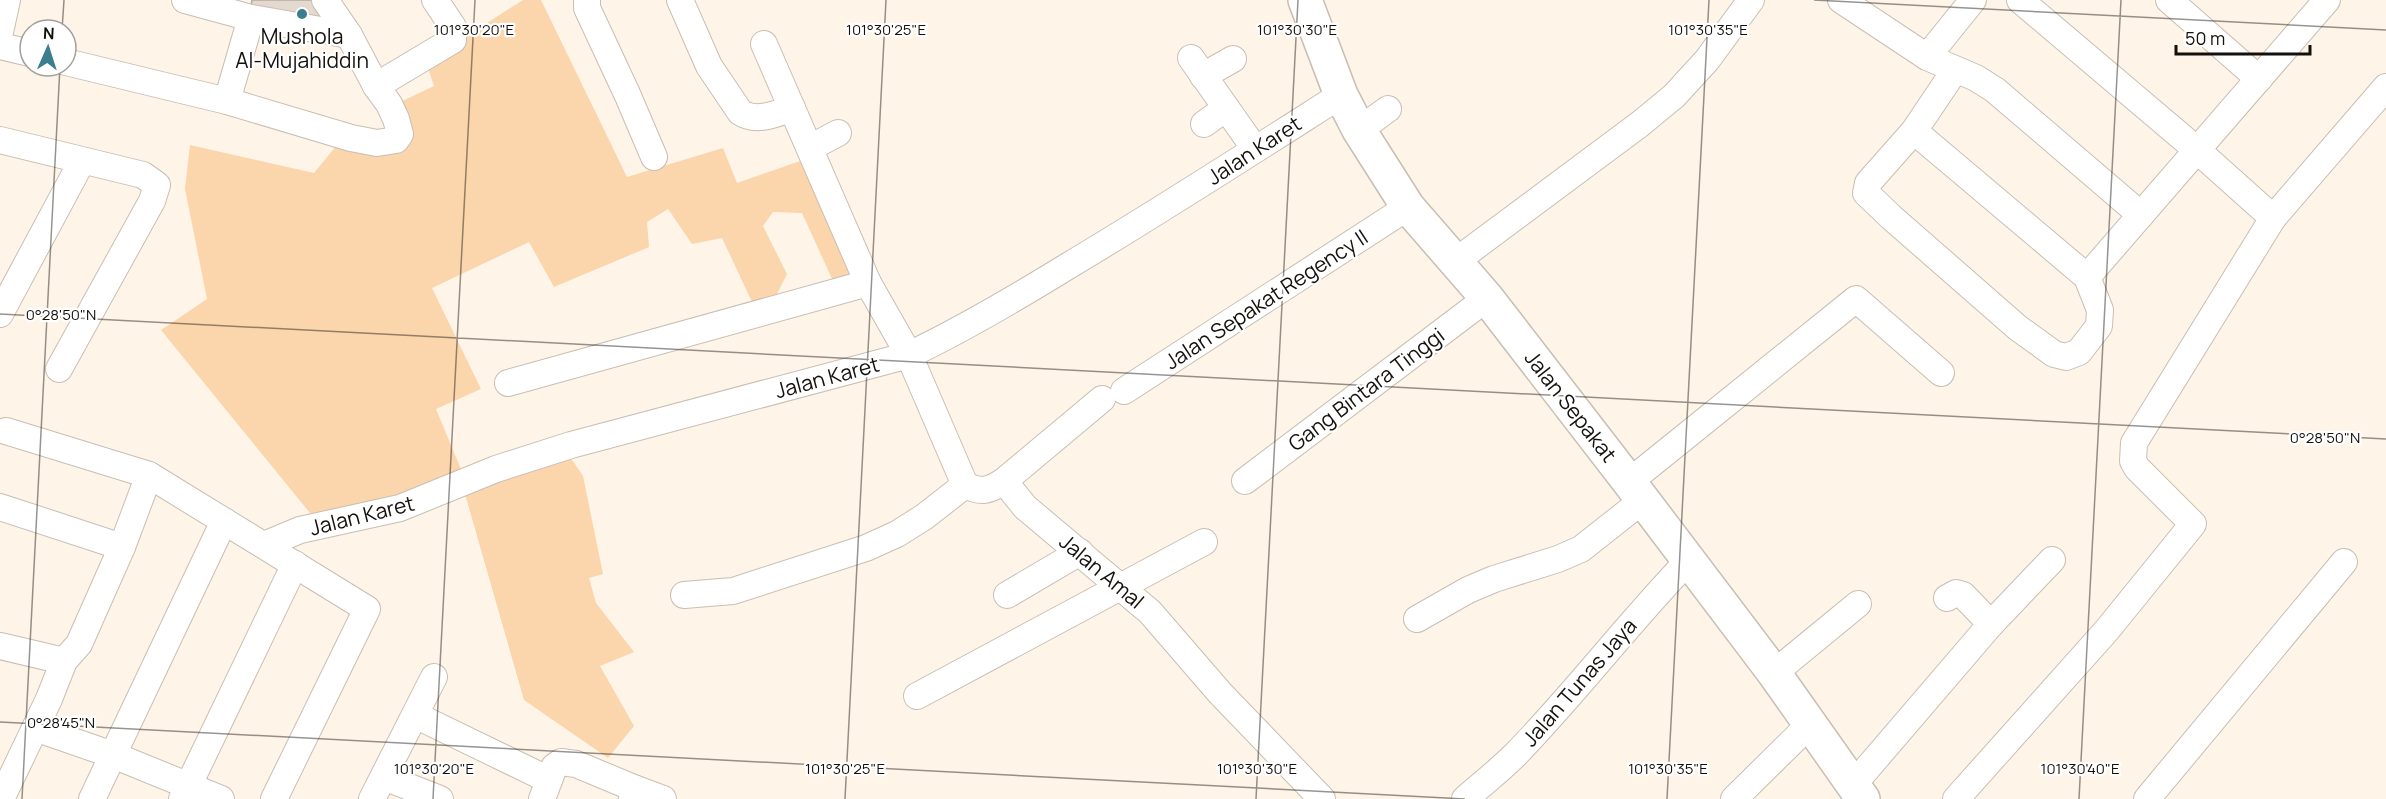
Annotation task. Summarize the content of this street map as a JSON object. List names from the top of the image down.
{
  "streets": {
    "main road": ["Jalan Sepakat"],
    "street": [
      "Jalan Karet",
      "Jalan Sepakat Regency II",
      "Gang Bintara Tinggi",
      "Jalan Amal",
      "Jalan Tunas Jaya"
    ]
  },
  "crossings": [
    ["Jalan Karet", "Jalan Sepakat"],
    ["Jalan Sepakat Regency II", "Jalan Sepakat"],
    ["Jalan Sepakat Regency II", "Jalan Amal"],
    ["Gang Bintara Tinggi", "Jalan Sepakat"],
    ["Jalan Sepakat", "Jalan Tunas Jaya"]
  ],
  "places": ["Mushola Al-Mujahiddin"],
  "scale_bar": "50 m",
  "north": "top",
  "coordinates": [
    "101°30'20\"E",
    "101°30'25\"E",
    "101°30'30\"E",
    "101°30'35\"E",
    "0°28'50\"N",
    "0°28'45\"N",
    "101°30'40\"E"
  ]
}
